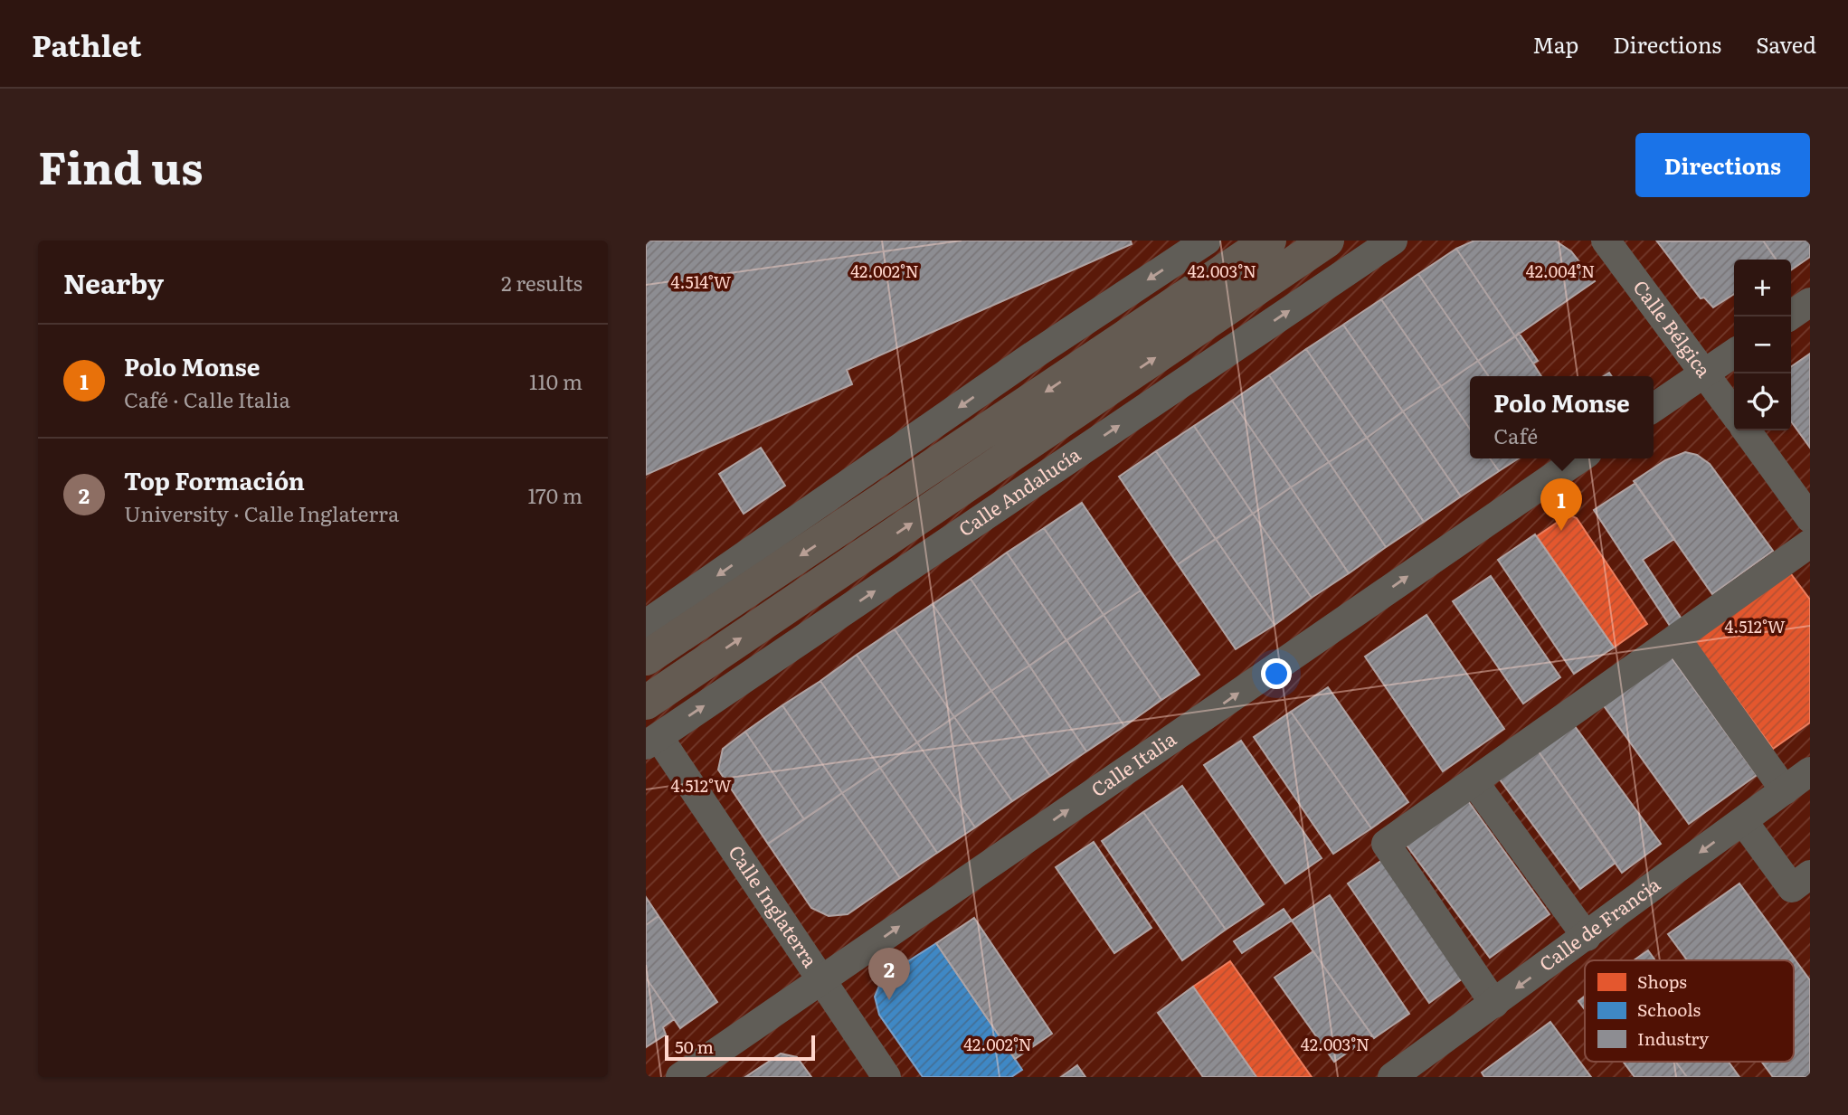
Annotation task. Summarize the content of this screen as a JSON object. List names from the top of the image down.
{
  "streets": {
    "main road": ["Calle Andalucía"],
    "street": [
      "Calle Bélgica",
      "Calle Italia",
      "Calle Inglaterra",
      "Calle de Francia"
    ]
  },
  "crossings": [
    ["Calle Andalucía", "Calle Inglaterra"],
    ["Calle Italia", "Calle Inglaterra"]
  ],
  "one_way": ["Calle Italia"],
  "legend": ["Shops", "Schools", "Industry"],
  "scale_bar": "50 m",
  "page": {
    "header": "Pathlet",
    "nav": ["Map", "Directions", "Saved"],
    "title": "Find us",
    "buttons": "Directions",
    "heading": ["Nearby", "2 results"],
    "map_buttons": ["+", "−"],
    "list": [
      {
        "mark": "1",
        "name": "Polo Monse",
        "note": "Café · Calle Italia",
        "value": "110 m"
      },
      {
        "mark": "2",
        "name": "Top Formación",
        "note": "University · Calle Inglaterra",
        "value": "170 m"
      }
    ],
    "popup": ["Polo Monse", "Café"],
    "pins": ["1", "2"],
    "scale": "50 m"
  },
  "coordinates": [
    "42.002°N",
    "42.003°N",
    "42.004°N",
    "4.514°W",
    "4.512°W"
  ]
}
